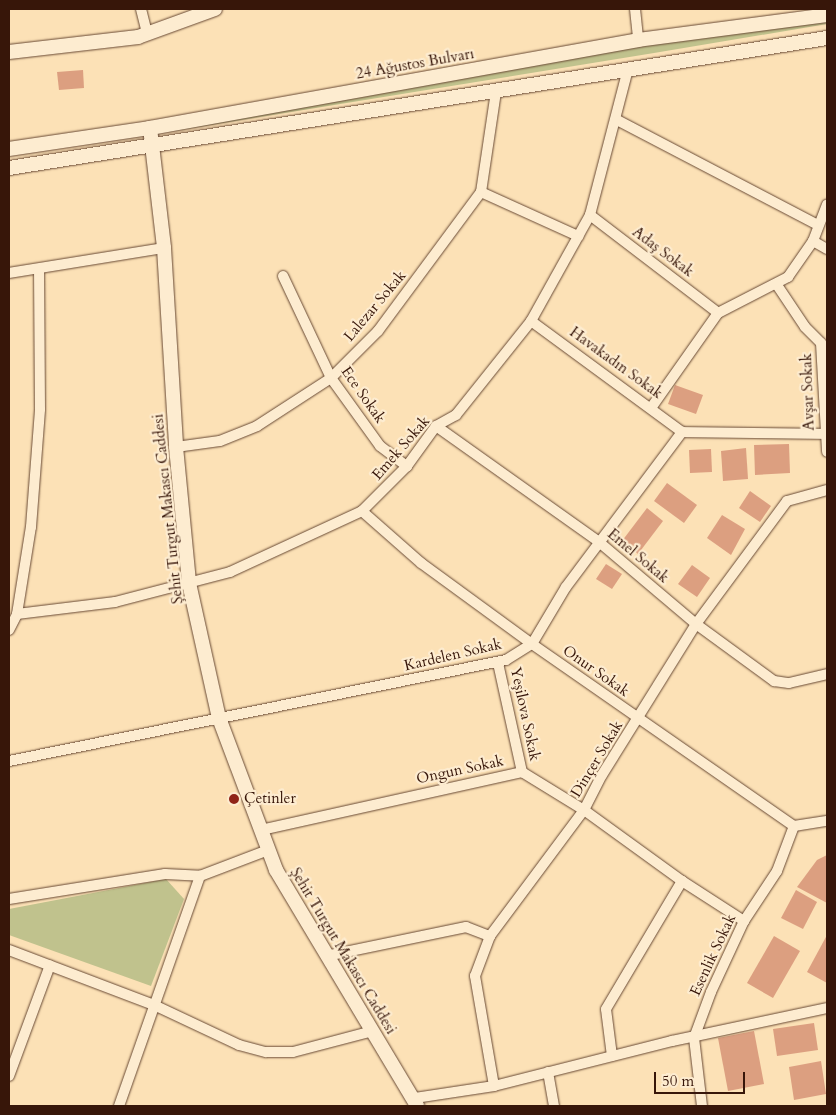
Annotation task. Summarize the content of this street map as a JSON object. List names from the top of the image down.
{
  "streets": {
    "main road": ["24 Ağustos Bulvarı", "Şehit Turgut Makascı Caddesi"],
    "street": [
      "Adaş Sokak",
      "Lalezar Sokak",
      "Havakadın Sokak",
      "Avşar Sokak",
      "Ece Sokak",
      "Emek Sokak",
      "Emel Sokak",
      "Kardelen Sokak",
      "Onur Sokak",
      "Yeşilova Sokak",
      "Dinçer Sokak",
      "Ongun Sokak",
      "Esenlik Sokak"
    ]
  },
  "crossings": [
    ["24 Ağustos Bulvarı", "Şehit Turgut Makascı Caddesi"],
    ["Adaş Sokak", "Emek Sokak"],
    ["Lalezar Sokak", "Ece Sokak"],
    ["Lalezar Sokak", "Şehit Turgut Makascı Caddesi"],
    ["Havakadın Sokak", "Emek Sokak"],
    ["Ece Sokak", "Emek Sokak"],
    ["Emek Sokak", "Şehit Turgut Makascı Caddesi"],
    ["Emek Sokak", "Emel Sokak"],
    ["Emek Sokak", "Onur Sokak"],
    ["Şehit Turgut Makascı Caddesi", "Kardelen Sokak"],
    ["Şehit Turgut Makascı Caddesi", "Ongun Sokak"],
    ["Emel Sokak", "Dinçer Sokak"],
    ["Kardelen Sokak", "Onur Sokak"],
    ["Kardelen Sokak", "Yeşilova Sokak"],
    ["Onur Sokak", "Dinçer Sokak"],
    ["Onur Sokak", "Esenlik Sokak"],
    ["Yeşilova Sokak", "Ongun Sokak"],
    ["Dinçer Sokak", "Ongun Sokak"],
    ["Ongun Sokak", "Esenlik Sokak"]
  ],
  "places": ["Çetinler"],
  "scale_bar": "50 m"
}
